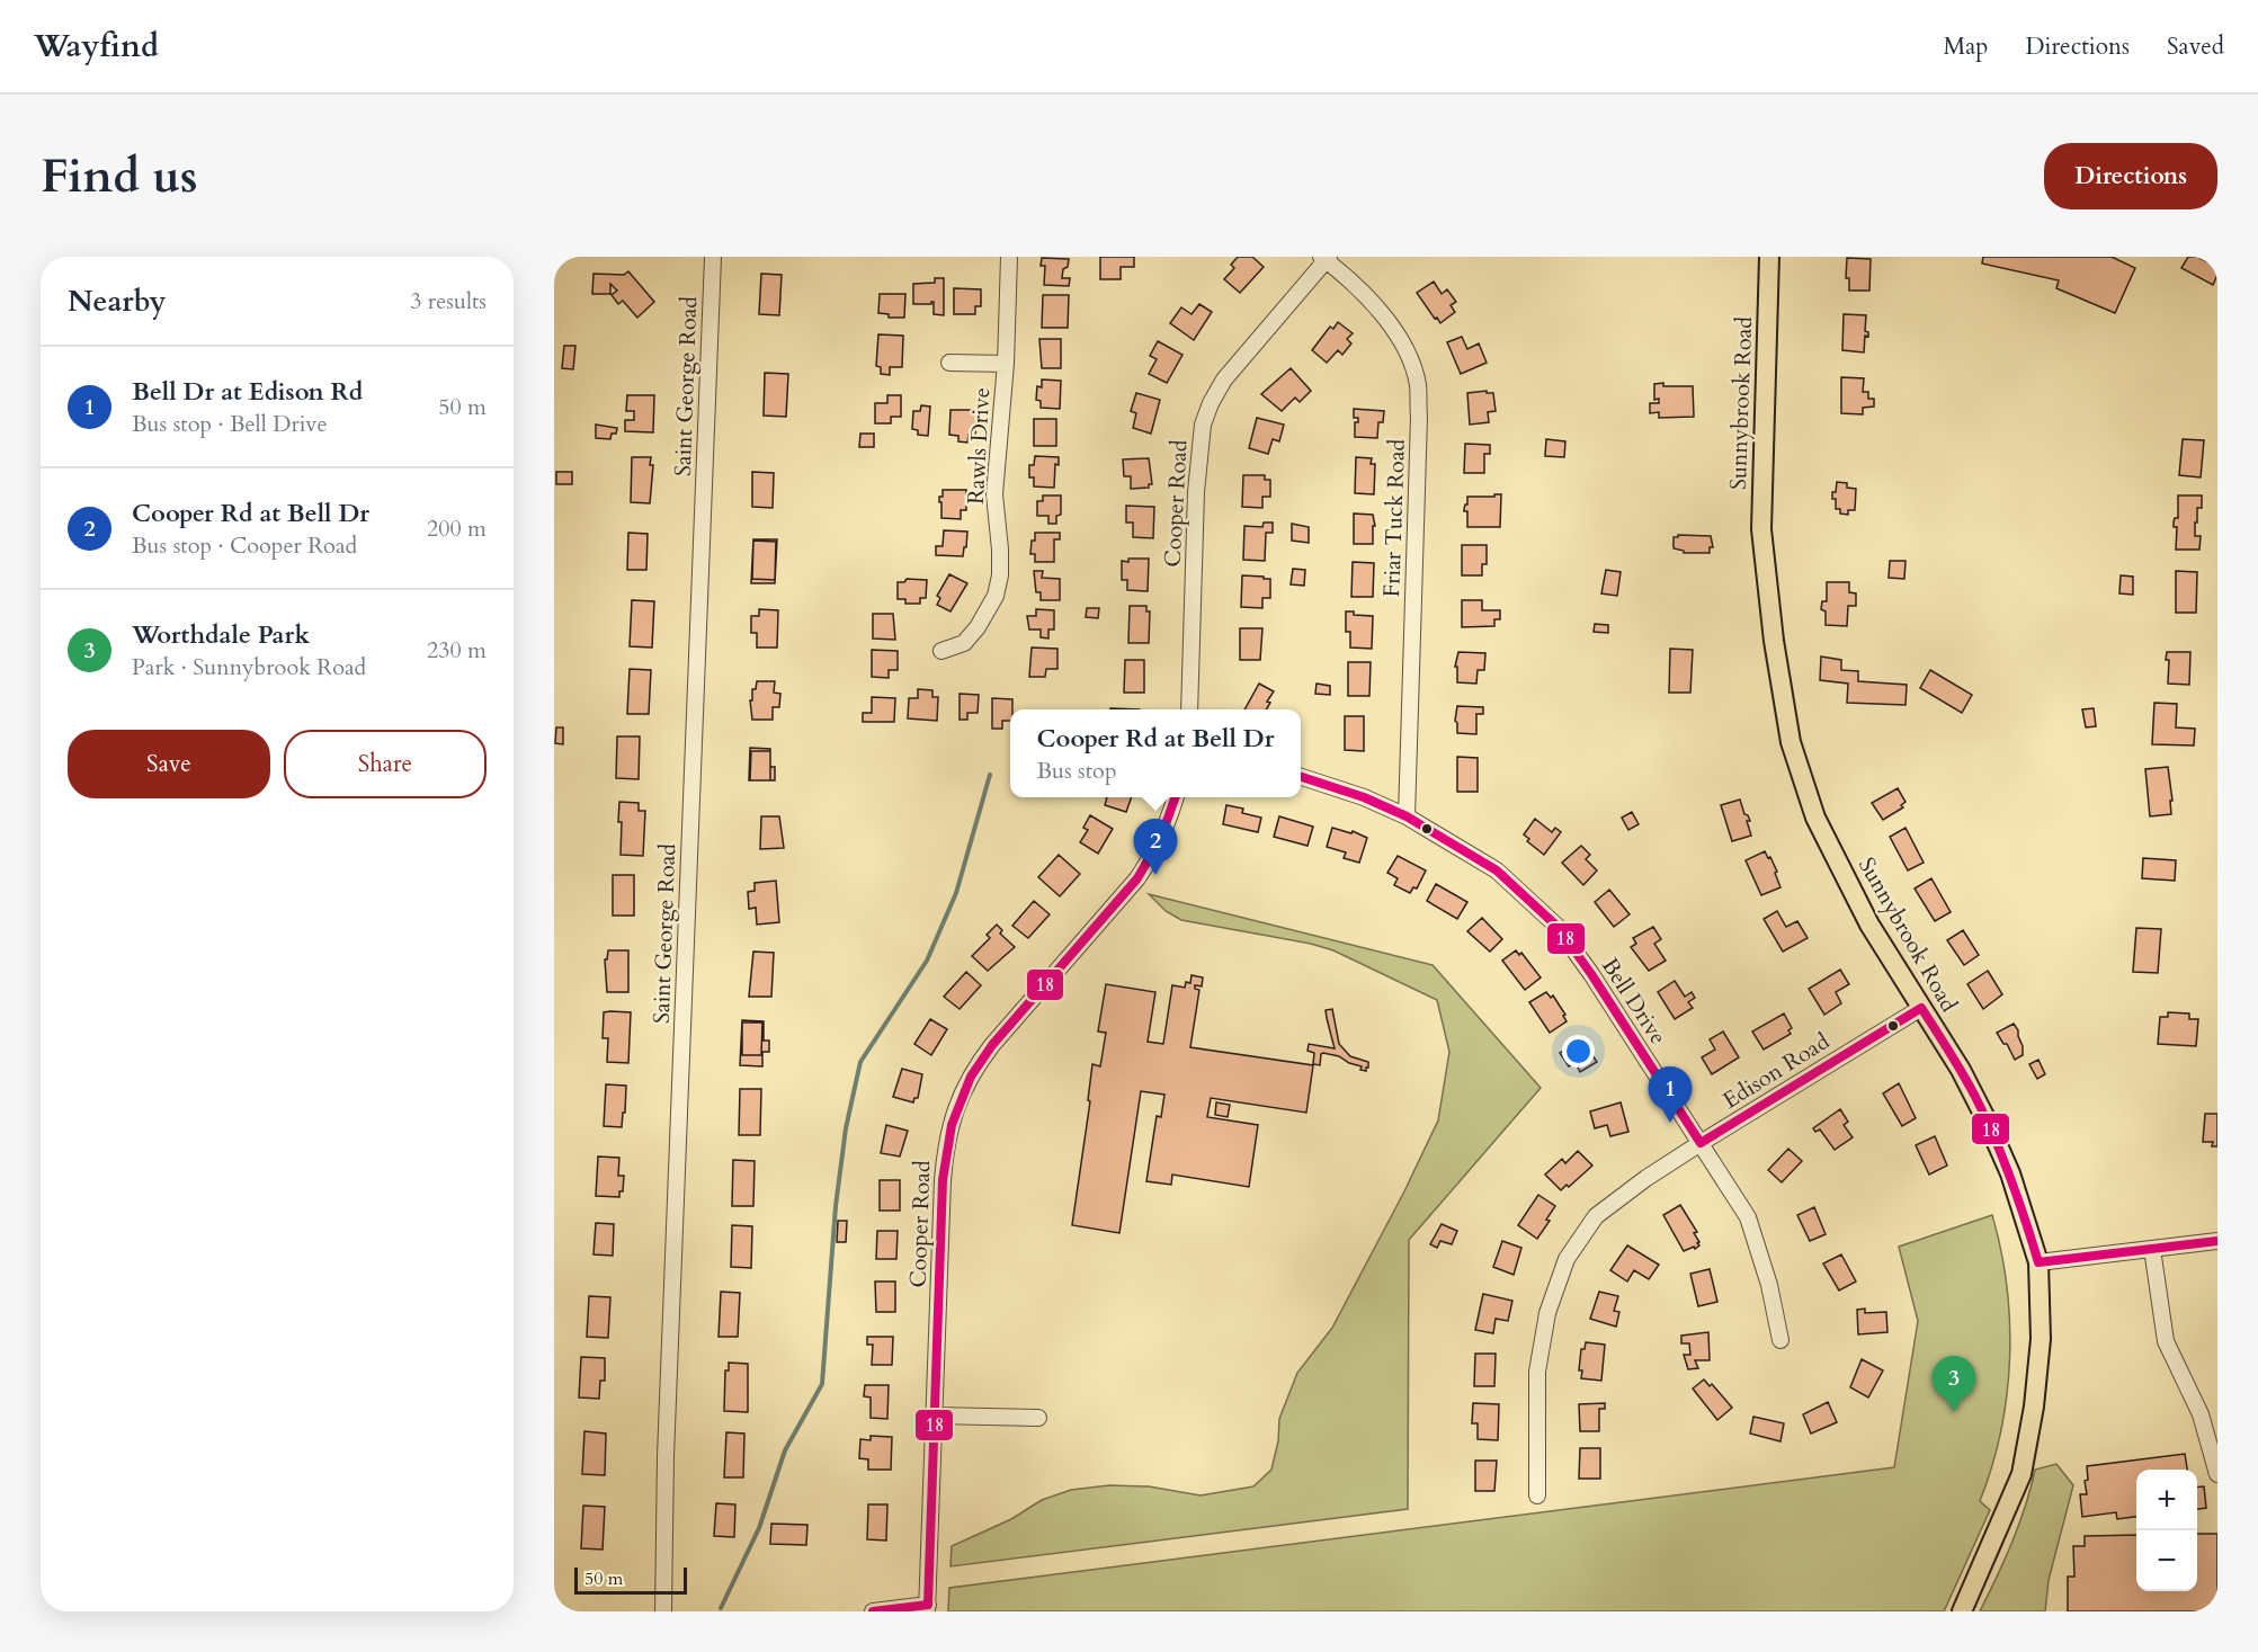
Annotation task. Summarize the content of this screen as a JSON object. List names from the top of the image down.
{
  "streets": {
    "main road": ["Sunnybrook Road"],
    "street": [
      "Saint George Road",
      "Rawls Drive",
      "Cooper Road",
      "Friar Tuck Road",
      "Bell Drive",
      "Edison Road"
    ]
  },
  "crossings": [
    ["Sunnybrook Road", "Edison Road"],
    ["Cooper Road", "Friar Tuck Road"],
    ["Friar Tuck Road", "Bell Drive"],
    ["Bell Drive", "Edison Road"]
  ],
  "lines": ["transit line 18"],
  "scale_bar": "50 m",
  "page": {
    "header": "Wayfind",
    "nav": ["Map", "Directions", "Saved"],
    "buttons": [
      "Directions",
      ["Save", "Share"]
    ],
    "title": "Find us",
    "heading": ["Nearby", "3 results"],
    "list": [
      {
        "mark": "1",
        "name": "Bell Dr at Edison Rd",
        "note": "Bus stop · Bell Drive",
        "value": "50 m"
      },
      {
        "mark": "2",
        "name": "Cooper Rd at Bell Dr",
        "note": "Bus stop · Cooper Road",
        "value": "200 m"
      },
      {
        "mark": "3",
        "name": "Worthdale Park",
        "note": "Park · Sunnybrook Road",
        "value": "230 m"
      }
    ],
    "popup": ["Cooper Rd at Bell Dr", "Bus stop"],
    "pins": ["2", "1", "3"],
    "map_buttons": ["+", "−"],
    "scale": "50 m"
  }
}
